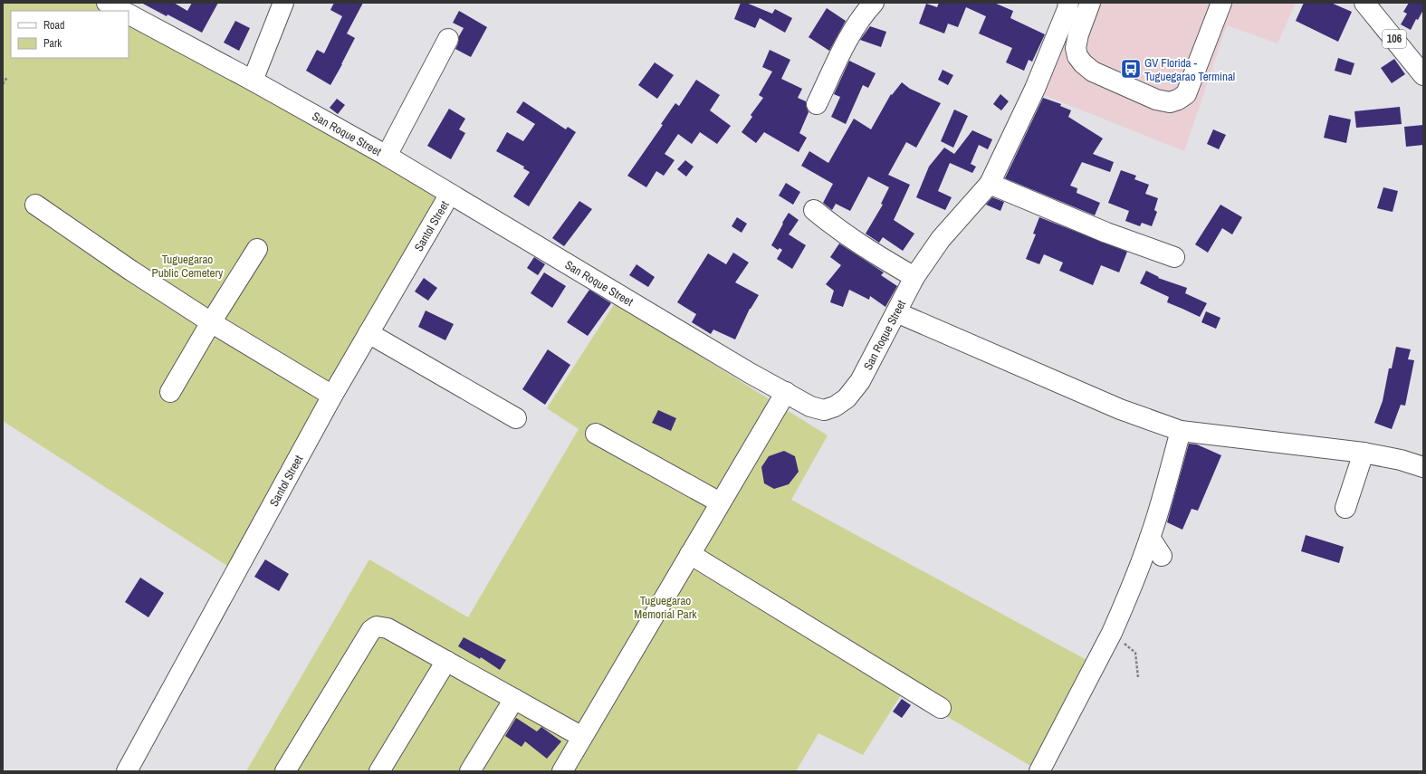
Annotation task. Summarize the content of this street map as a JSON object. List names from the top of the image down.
{
  "streets": {
    "main road": ["106", "San Roque Street", "Santol Street"]
  },
  "crossings": [
    ["San Roque Street", "Santol Street"]
  ],
  "parks": ["Tuguegarao Public Cemetery", "Tuguegarao Memorial Park"],
  "places": {
    "bus stop": ["GV Florida - Tuguegarao Terminal"]
  },
  "legend": ["Road", "Park"]
}
